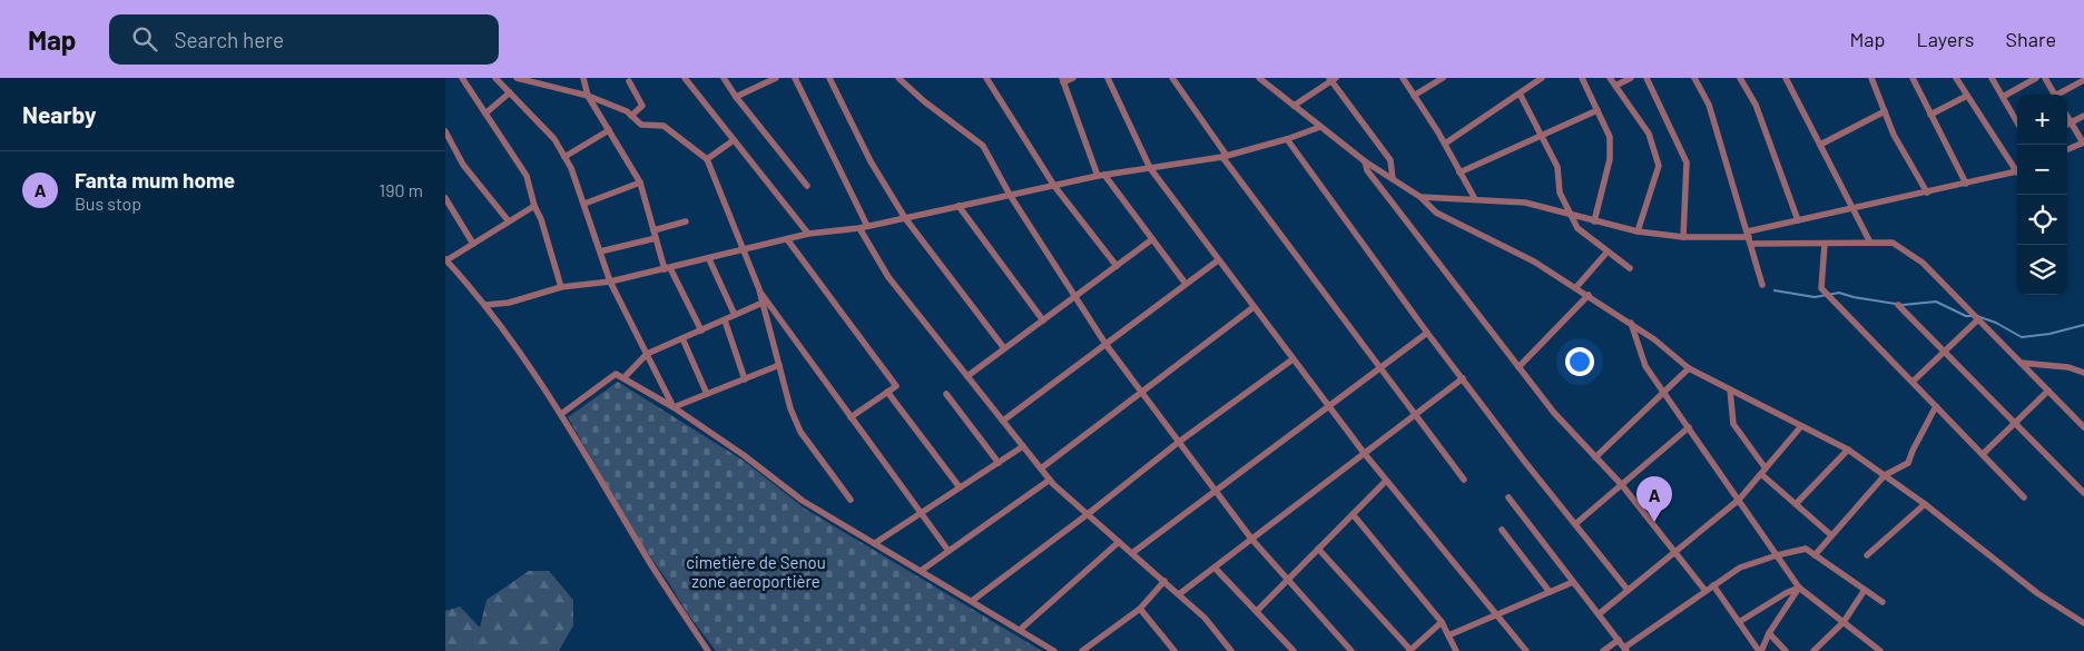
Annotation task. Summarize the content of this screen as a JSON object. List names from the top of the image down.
{
  "parks": ["cimetière de Senou zone aeroportière"],
  "page": {
    "header": "Map",
    "search": "Search here",
    "nav": ["Map", "Layers", "Share"],
    "heading": "Nearby",
    "map_buttons": ["+", "−"],
    "list": [
      {
        "mark": "A",
        "name": "Fanta mum home",
        "note": "Bus stop",
        "value": "190 m"
      }
    ],
    "pins": "A"
  }
}
